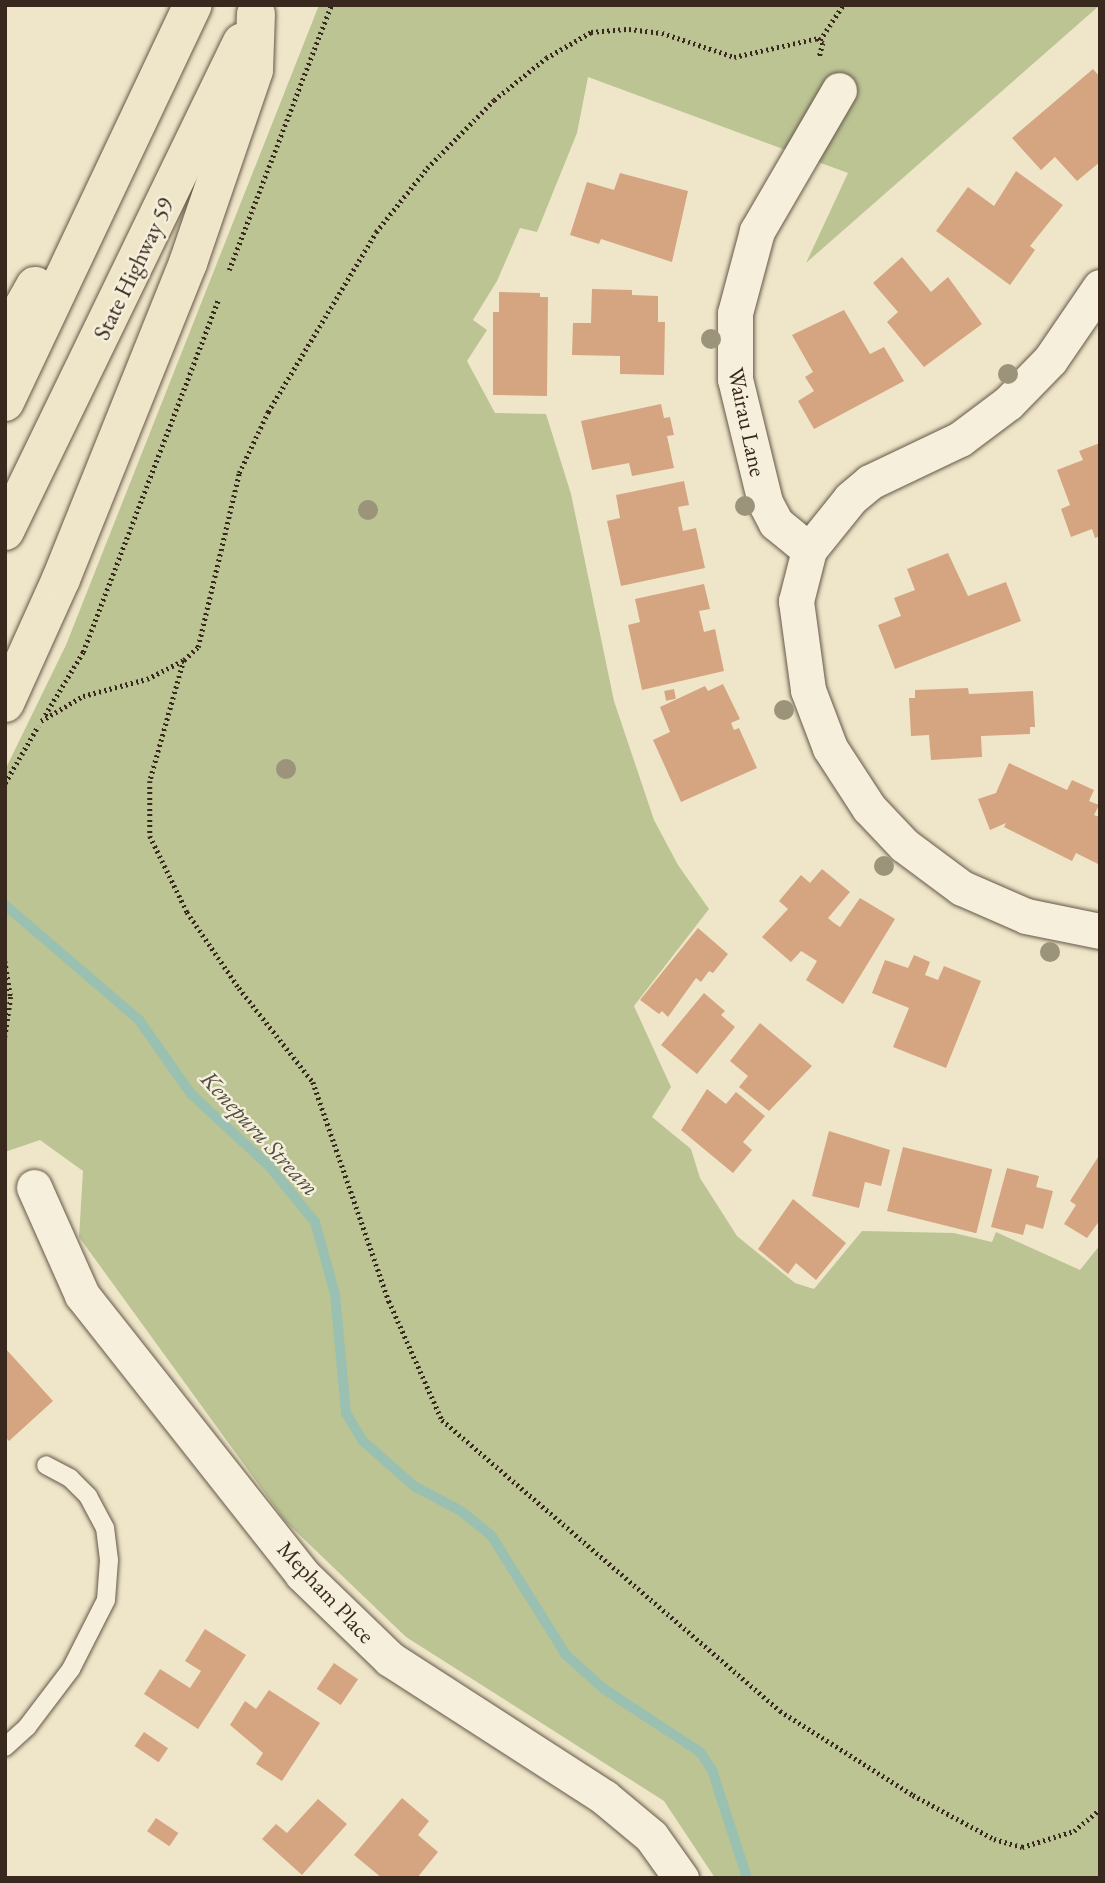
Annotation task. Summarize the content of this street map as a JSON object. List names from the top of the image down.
{
  "streets": {
    "main road": ["State Highway 59"],
    "street": ["Wairau Lane", "Mepham Place"]
  },
  "water": ["Kenepuru Stream"]
}
